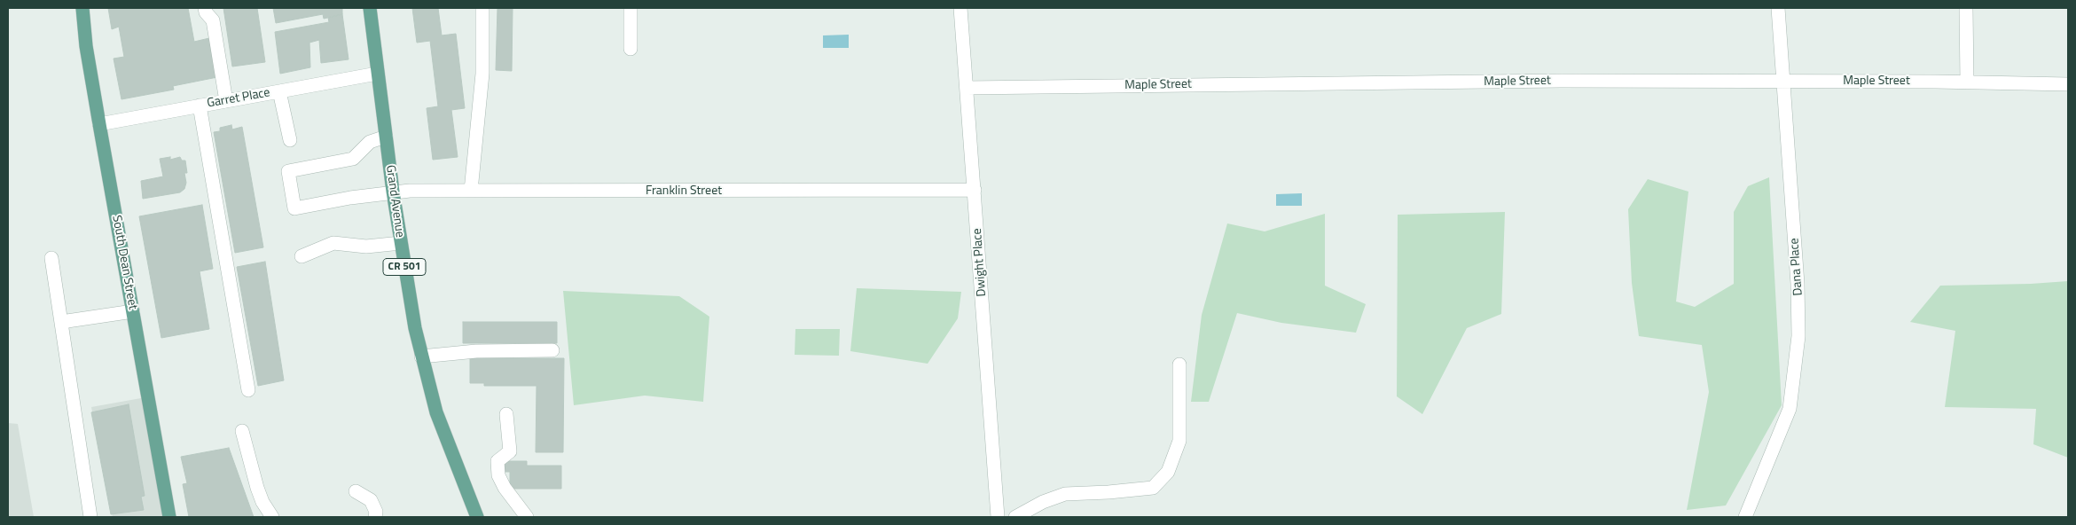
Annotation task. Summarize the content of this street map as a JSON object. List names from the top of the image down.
{
  "streets": {
    "main road": ["Grand Avenue", "South Dean Street", "CR 501"],
    "street": [
      "Maple Street",
      "Garret Place",
      "Franklin Street",
      "Dwight Place",
      "Dana Place"
    ]
  },
  "crossings": [
    ["Maple Street", "Dwight Place"],
    ["Maple Street", "Dana Place"],
    ["Garret Place", "Grand Avenue"],
    ["Garret Place", "South Dean Street"],
    ["Franklin Street", "Grand Avenue"],
    ["Franklin Street", "Dwight Place"]
  ]
}
